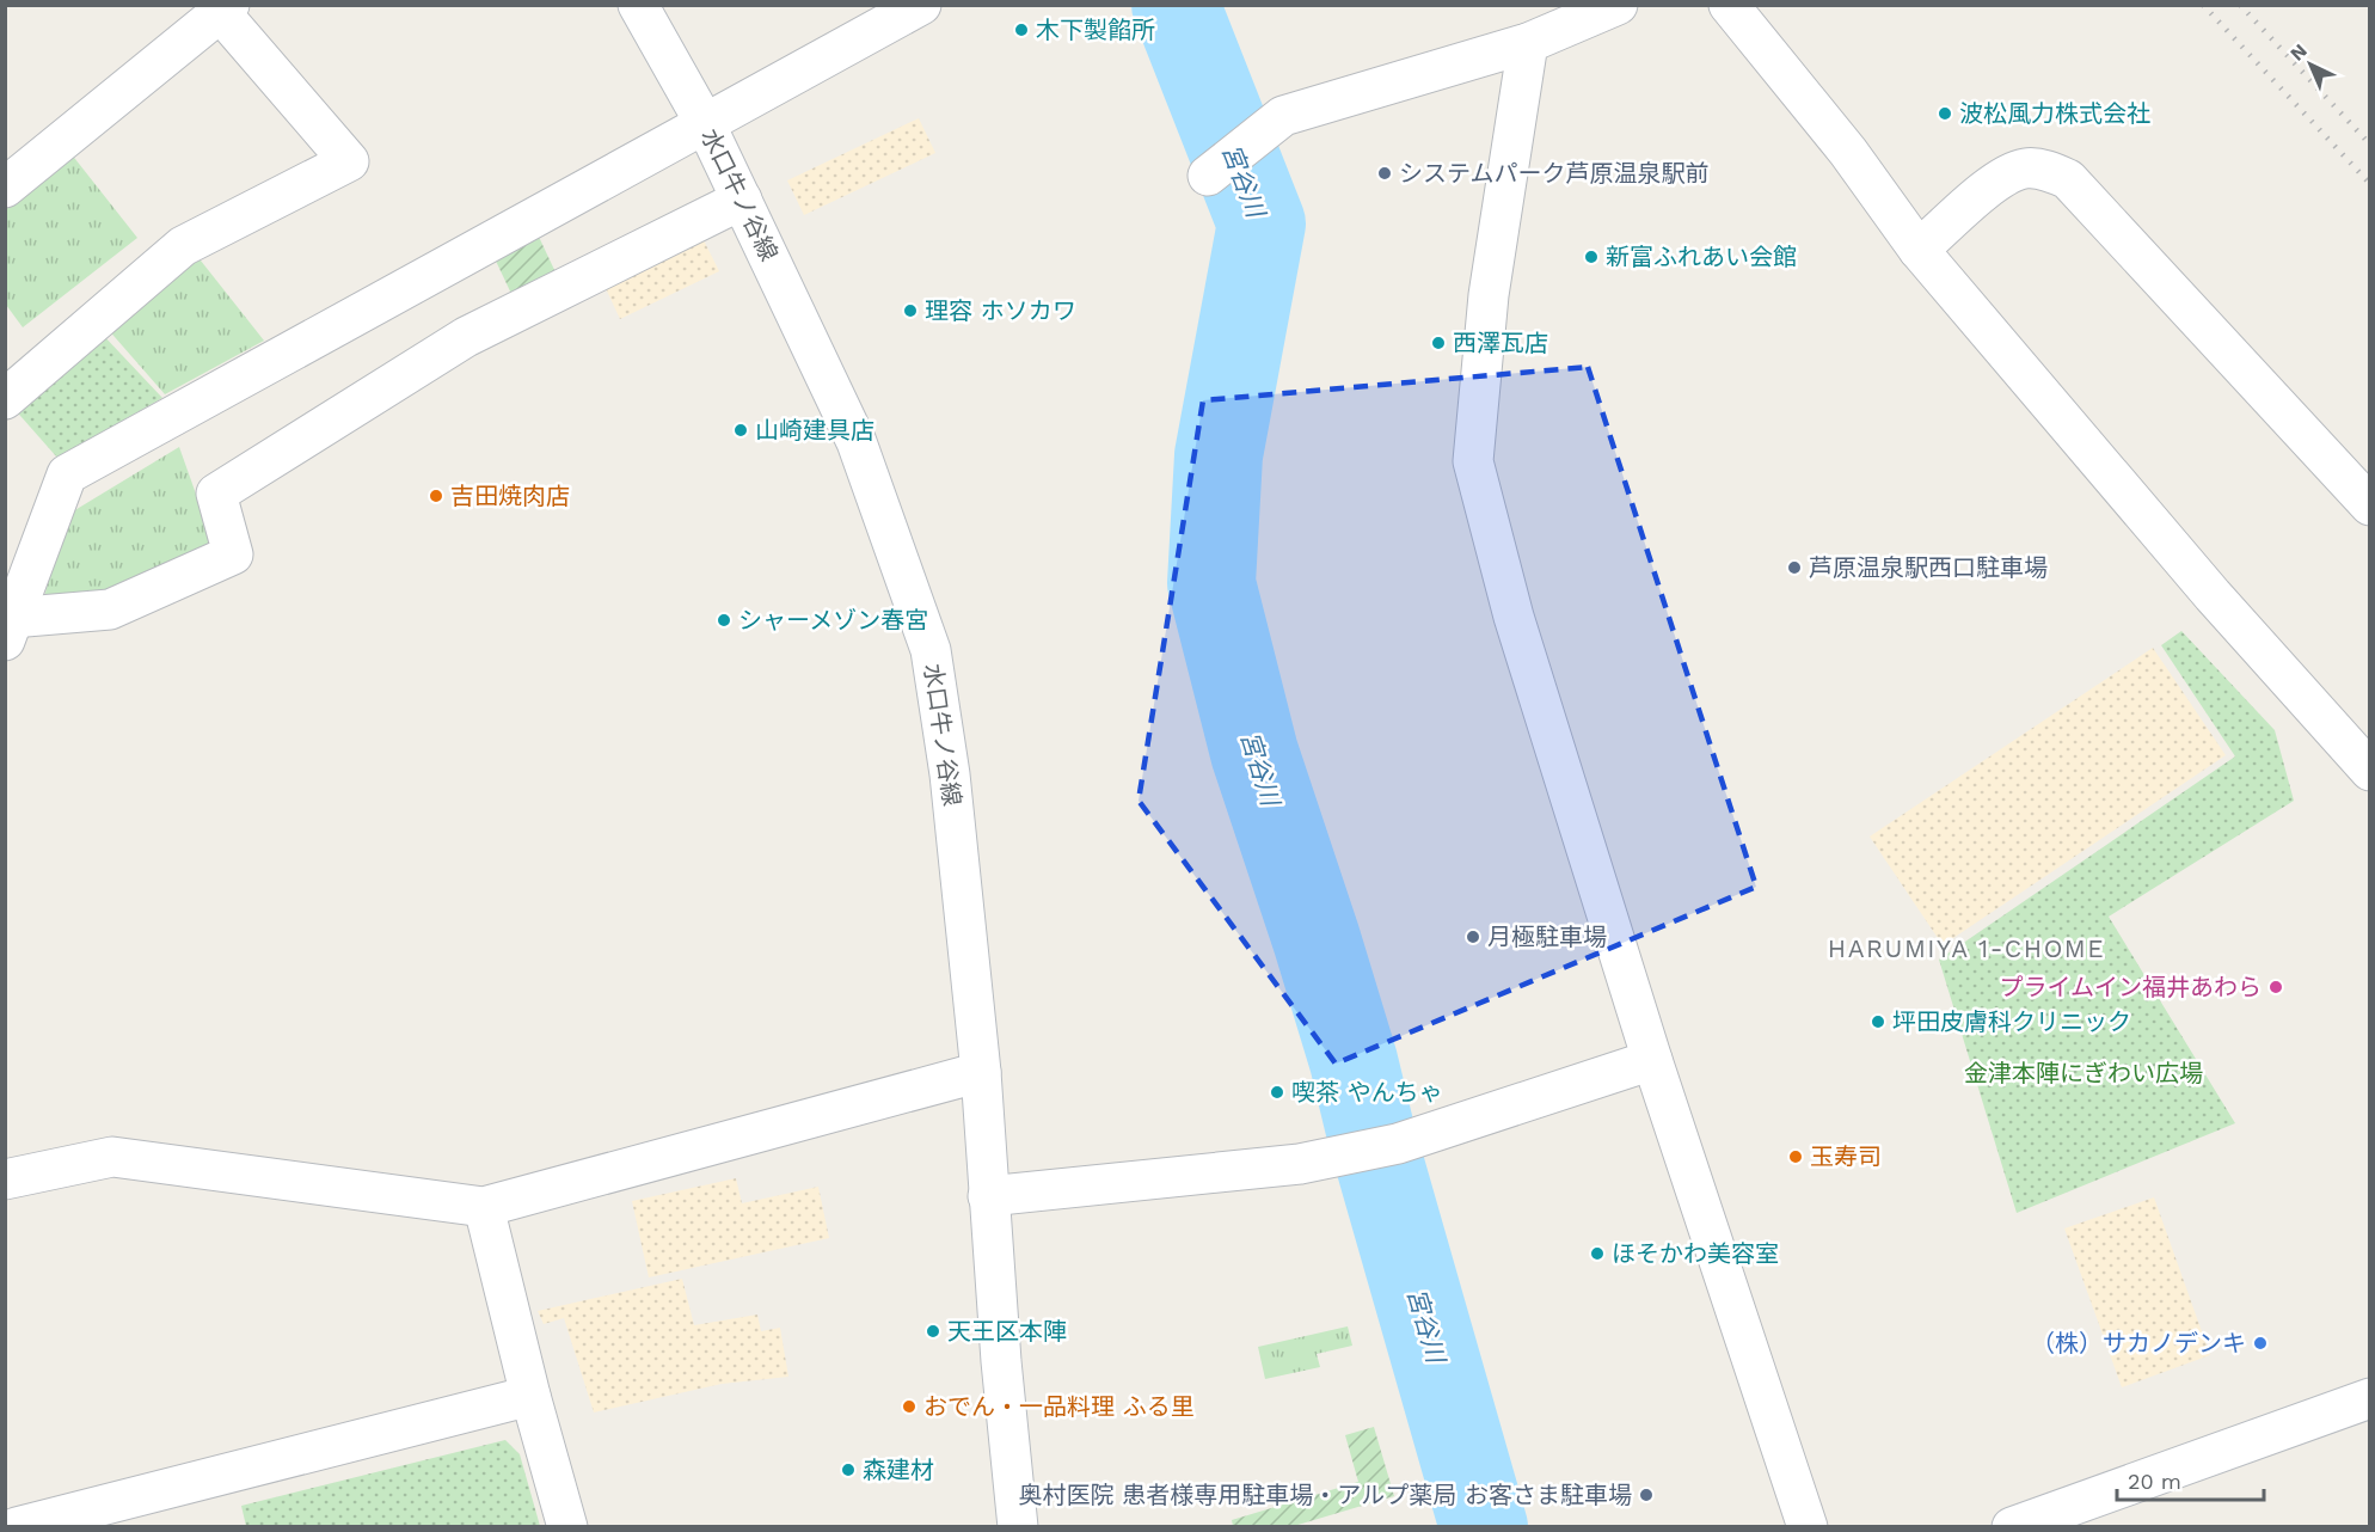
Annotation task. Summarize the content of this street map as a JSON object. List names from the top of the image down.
{
  "streets": {
    "street": ["水口牛ノ谷線"]
  },
  "districts": ["HARUMIYA 1-CHOME"],
  "water": ["宮谷川"],
  "parks": ["金津本陣にぎわい広場"],
  "places": [
    "木下製餡所",
    "波松風力株式会社",
    "システムパーク芦原温泉駅前",
    "新富ふれあい会館",
    "理容 ホソカワ",
    "西澤瓦店",
    "山崎建具店",
    "吉田焼肉店",
    "芦原温泉駅西口駐車場",
    "シャーメゾン春宮",
    "月極駐車場",
    "プライムイン福井あわら",
    "坪田皮膚科クリニック",
    "喫茶 やんちゃ",
    "玉寿司",
    "ほそかわ美容室",
    "天王区本陣",
    "（株）サカノデンキ",
    "おでん・一品料理 ふる里",
    "森建材",
    "奥村医院 患者様専用駐車場・アルプ薬局 お客さま駐車場"
  ],
  "scale_bar": "20 m",
  "north": "top left"
}
